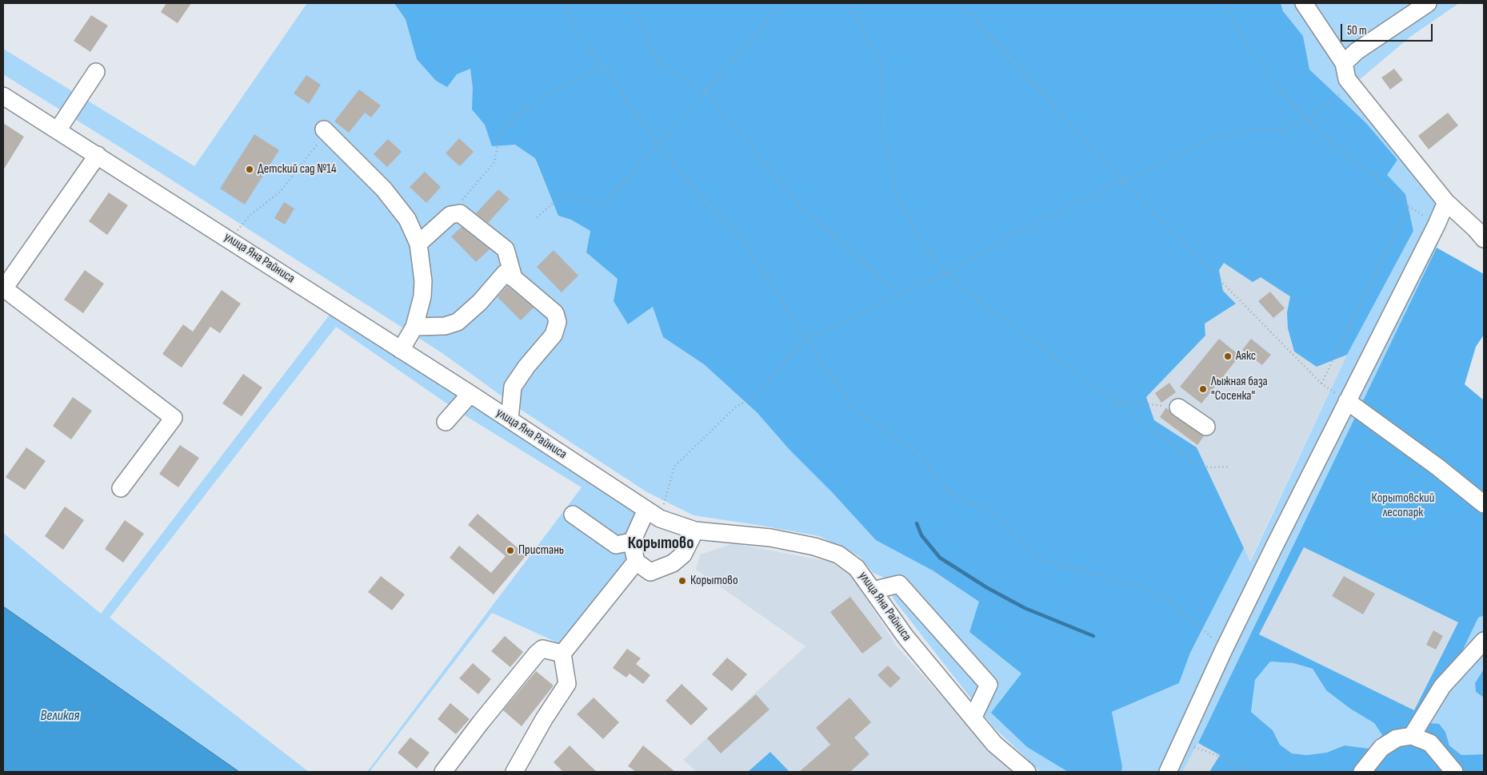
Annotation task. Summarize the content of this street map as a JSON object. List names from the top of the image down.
{
  "streets": {
    "street": ["улица Яна Райниса"]
  },
  "districts": ["Корытово"],
  "water": ["Великая"],
  "parks": ["Корытовский лесопарк"],
  "places": [
    "Детский сад №14",
    "Аякс",
    "Лыжная база \"Сосенка\"",
    "Пристань",
    "Корытово"
  ],
  "scale_bar": "50 m"
}
